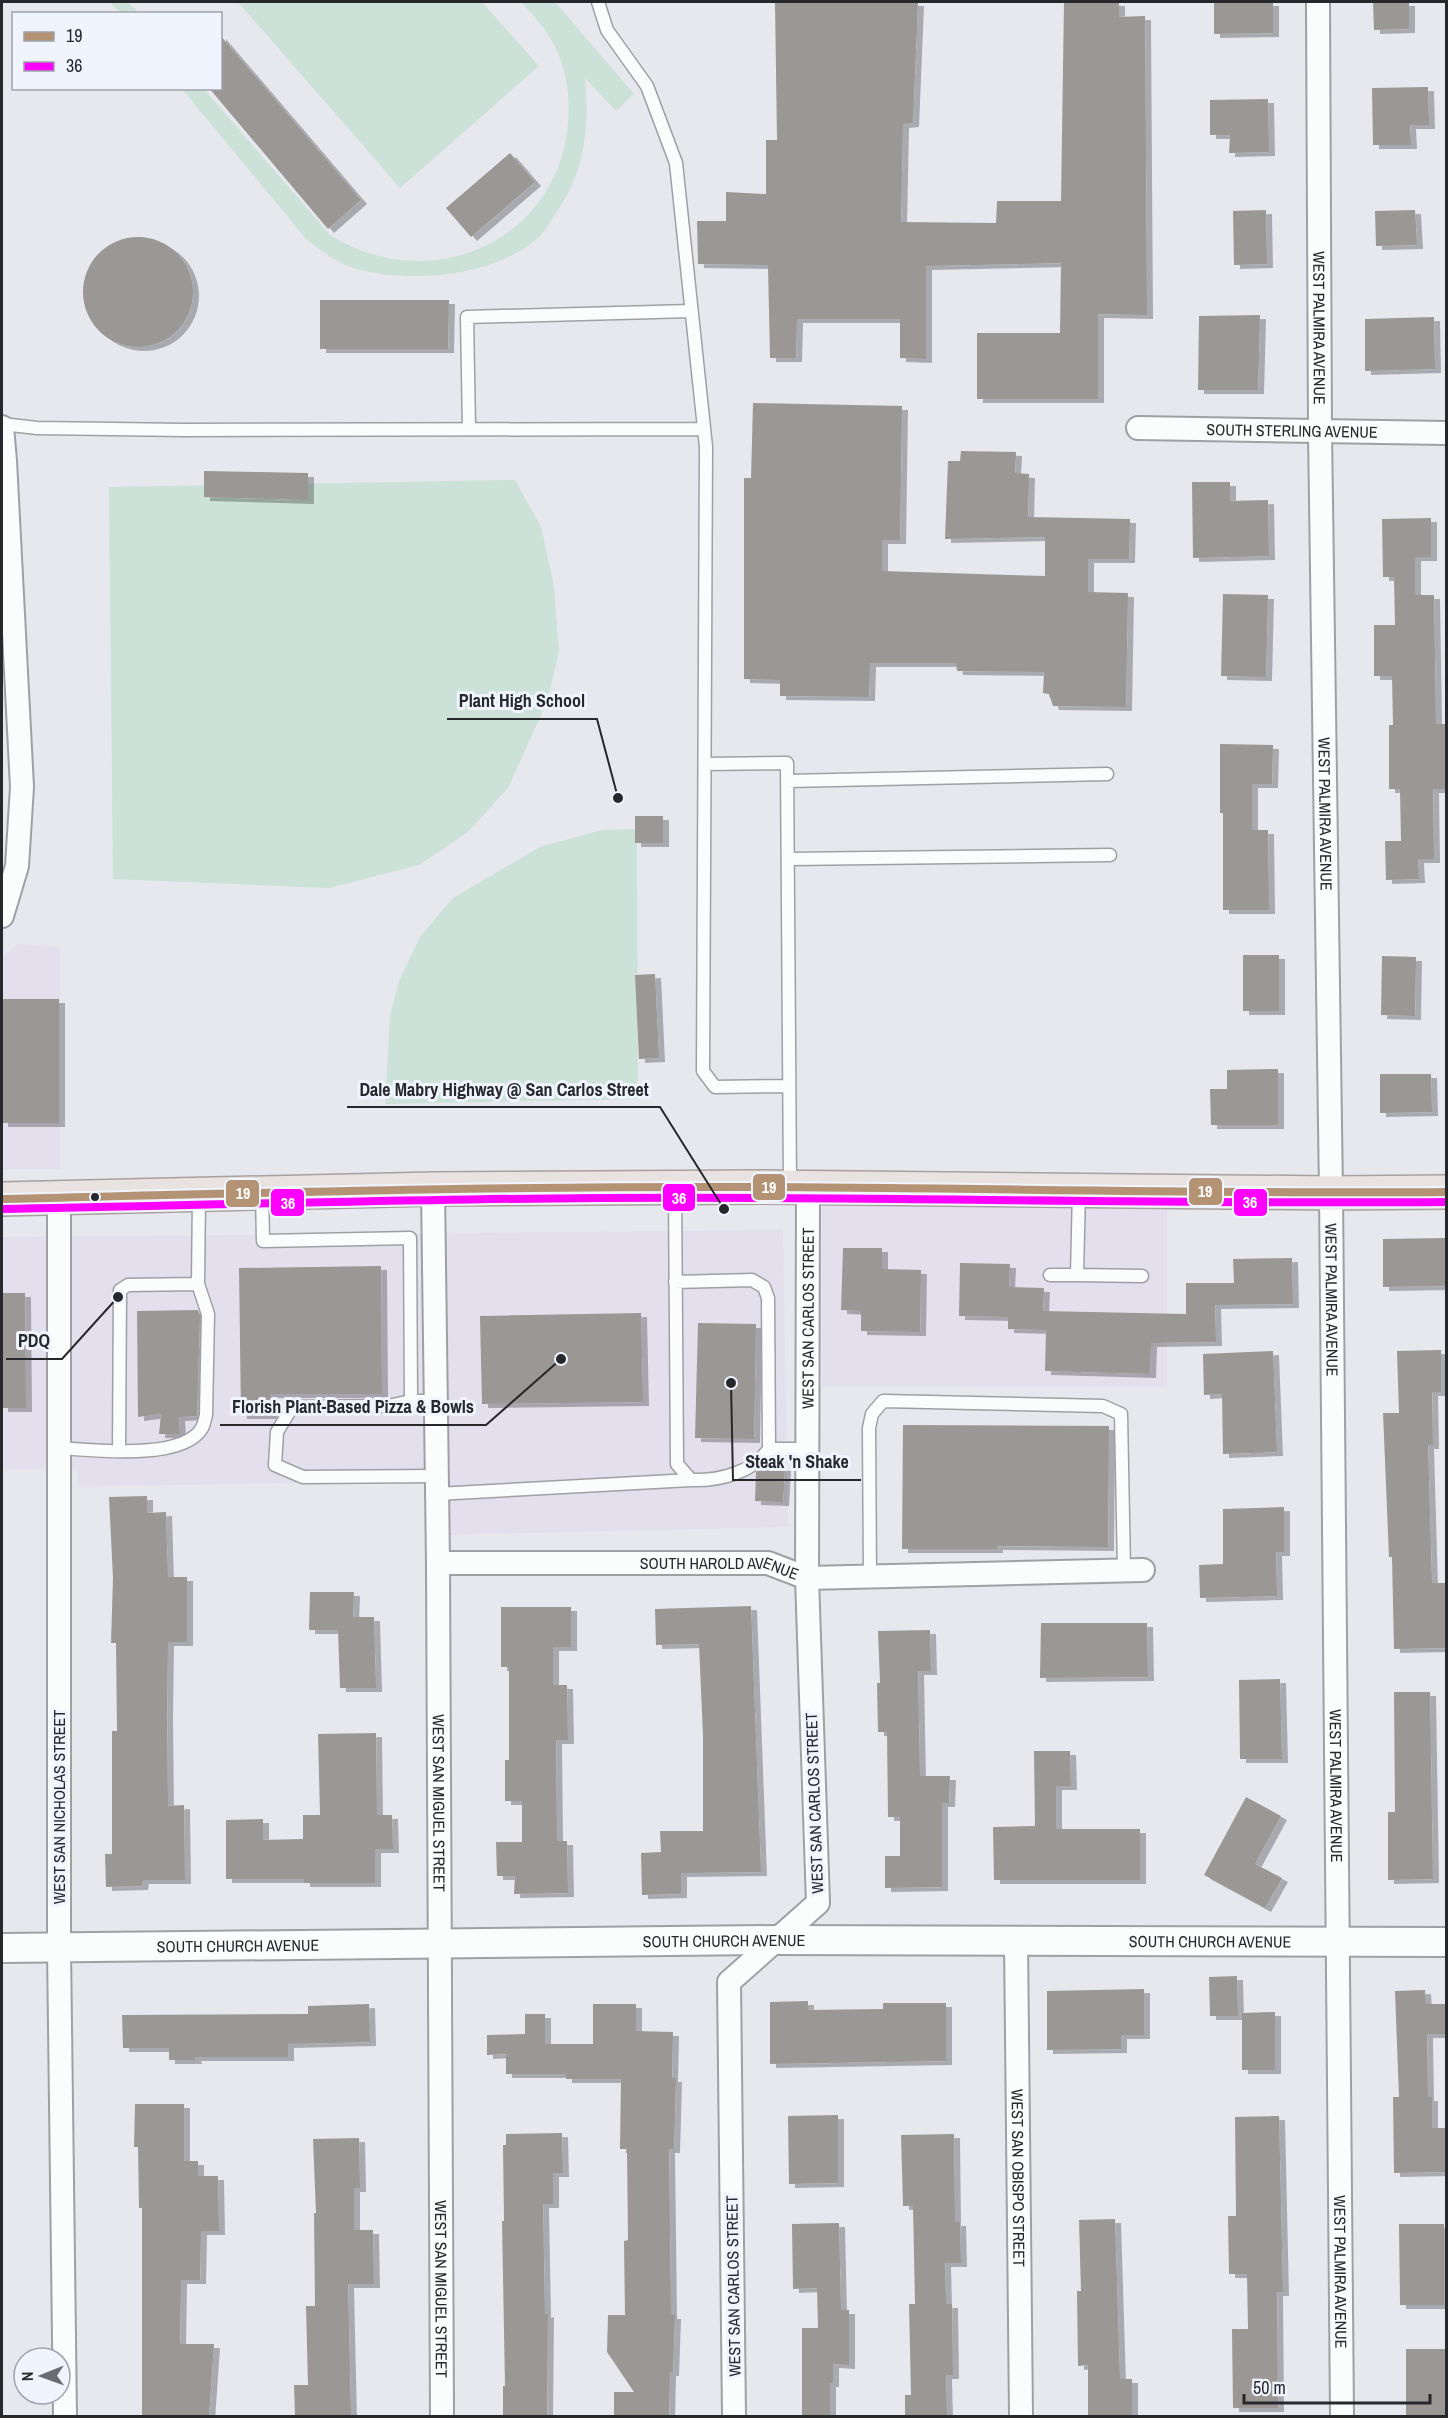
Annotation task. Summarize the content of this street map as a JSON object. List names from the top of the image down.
{
  "streets": {
    "street": [
      "WEST PALMIRA AVENUE",
      "SOUTH STERLING AVENUE",
      "WEST SAN CARLOS STREET",
      "SOUTH HAROLD AVENUE",
      "WEST SAN MIGUEL STREET",
      "WEST SAN NICHOLAS STREET",
      "SOUTH CHURCH AVENUE",
      "WEST SAN OBISPO STREET"
    ]
  },
  "crossings": [
    ["WEST PALMIRA AVENUE", "SOUTH STERLING AVENUE"],
    ["WEST PALMIRA AVENUE", "SOUTH CHURCH AVENUE"],
    ["WEST SAN CARLOS STREET", "SOUTH HAROLD AVENUE"],
    ["WEST SAN CARLOS STREET", "SOUTH CHURCH AVENUE"],
    ["SOUTH HAROLD AVENUE", "WEST SAN MIGUEL STREET"],
    ["WEST SAN MIGUEL STREET", "SOUTH CHURCH AVENUE"],
    ["WEST SAN NICHOLAS STREET", "SOUTH CHURCH AVENUE"],
    ["SOUTH CHURCH AVENUE", "WEST SAN OBISPO STREET"]
  ],
  "places": [
    "Plant High School",
    "Dale Mabry Highway @ San Carlos Street",
    "PDQ",
    "Florish Plant-Based Pizza & Bowls",
    "Steak 'n Shake"
  ],
  "lines": ["transit line 19", "transit line 36"],
  "legend": ["19", "36"],
  "scale_bar": "50 m",
  "north": "left"
}
